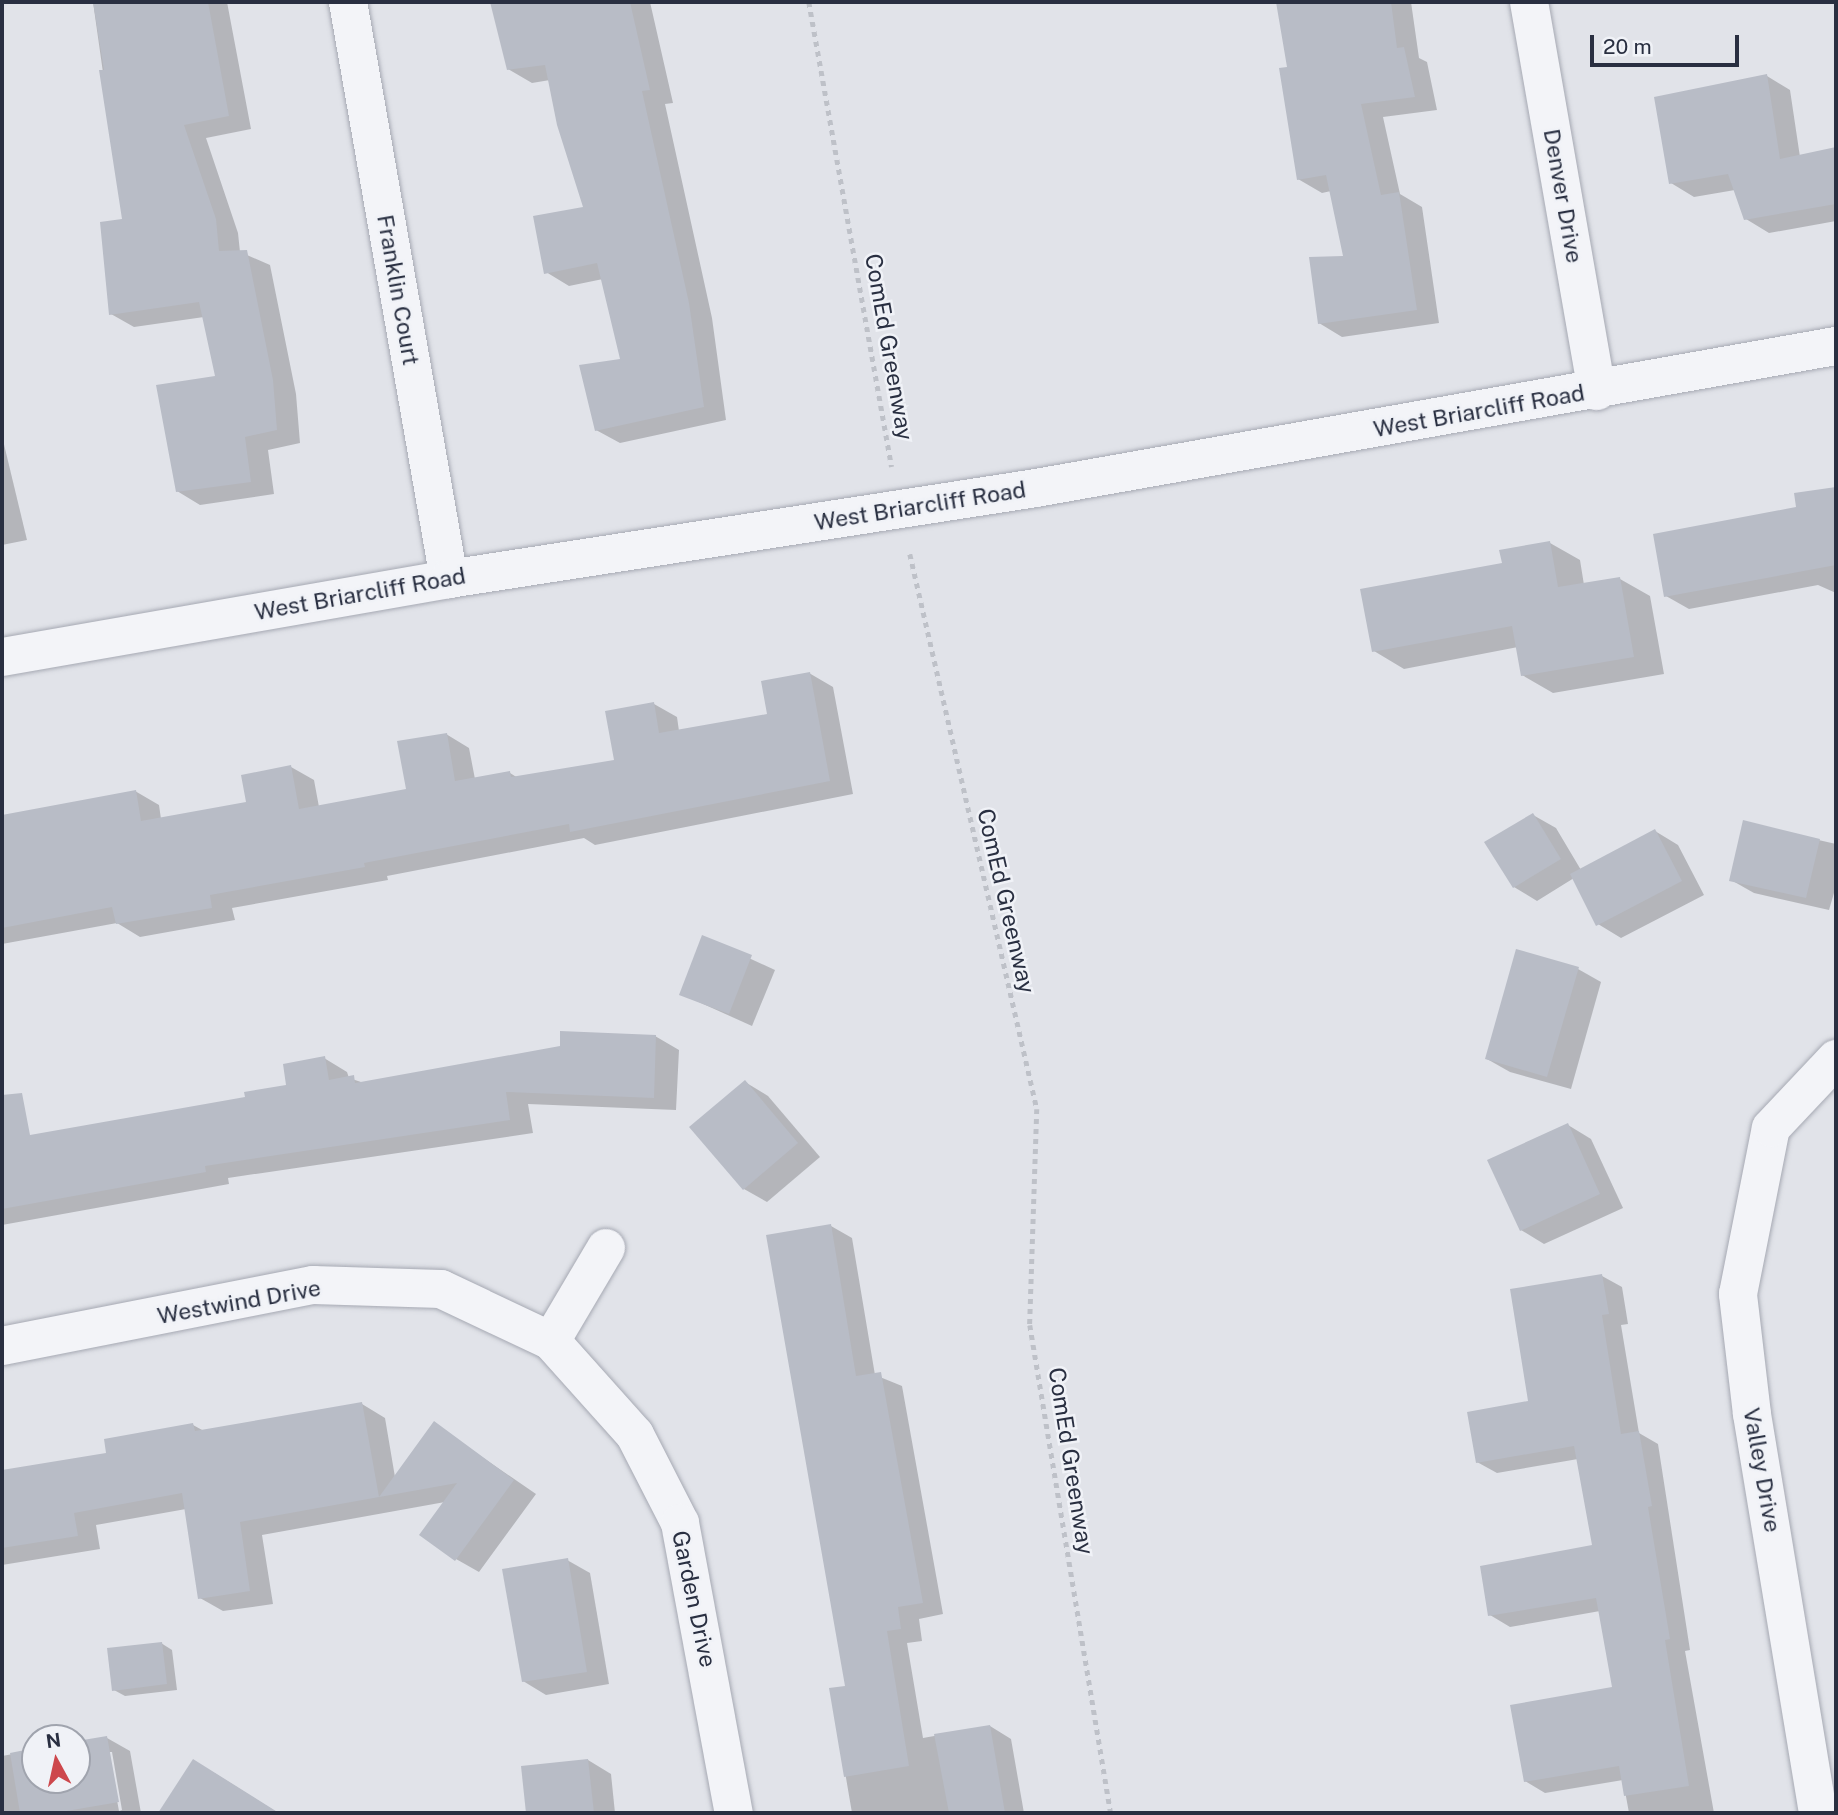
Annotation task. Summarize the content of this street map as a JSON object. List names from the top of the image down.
{
  "streets": {
    "street": [
      "Denver Drive",
      "Franklin Court",
      "West Briarcliff Road",
      "Westwind Drive",
      "Valley Drive",
      "Garden Drive"
    ],
    "path": ["ComEd Greenway"]
  },
  "crossings": [
    ["Denver Drive", "West Briarcliff Road"],
    ["Franklin Court", "West Briarcliff Road"],
    ["ComEd Greenway", "West Briarcliff Road"],
    ["Westwind Drive", "Garden Drive"]
  ],
  "scale_bar": "20 m",
  "north": "top"
}
